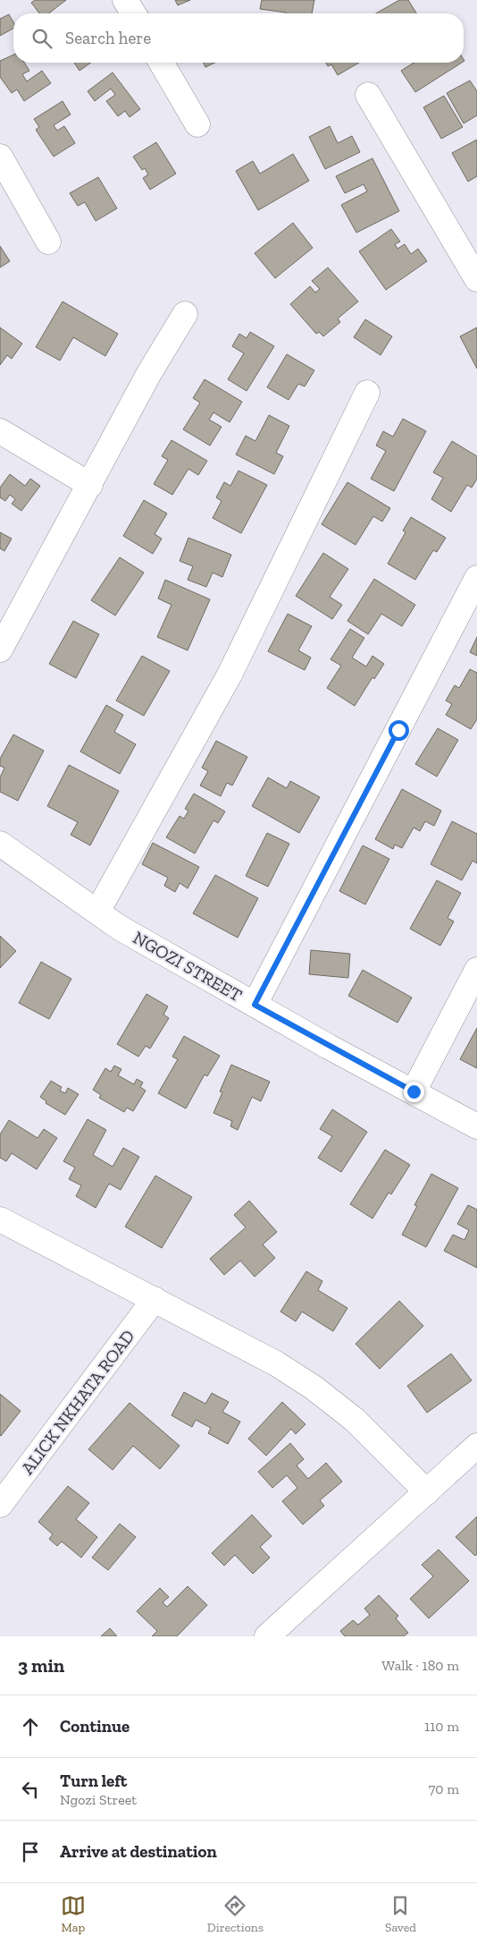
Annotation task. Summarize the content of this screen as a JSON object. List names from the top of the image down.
{
  "streets": {
    "street": ["NGOZI STREET", "ALICK NKHATA ROAD"]
  },
  "page": {
    "search": "Search here",
    "heading": ["3 min", "Walk · 180 m"],
    "list": [
      ["Continue", "110 m"],
      ["Turn left", "Ngozi Street", "70 m"],
      "Arrive at destination"
    ],
    "nav": ["Map", "Directions", "Saved"]
  }
}
